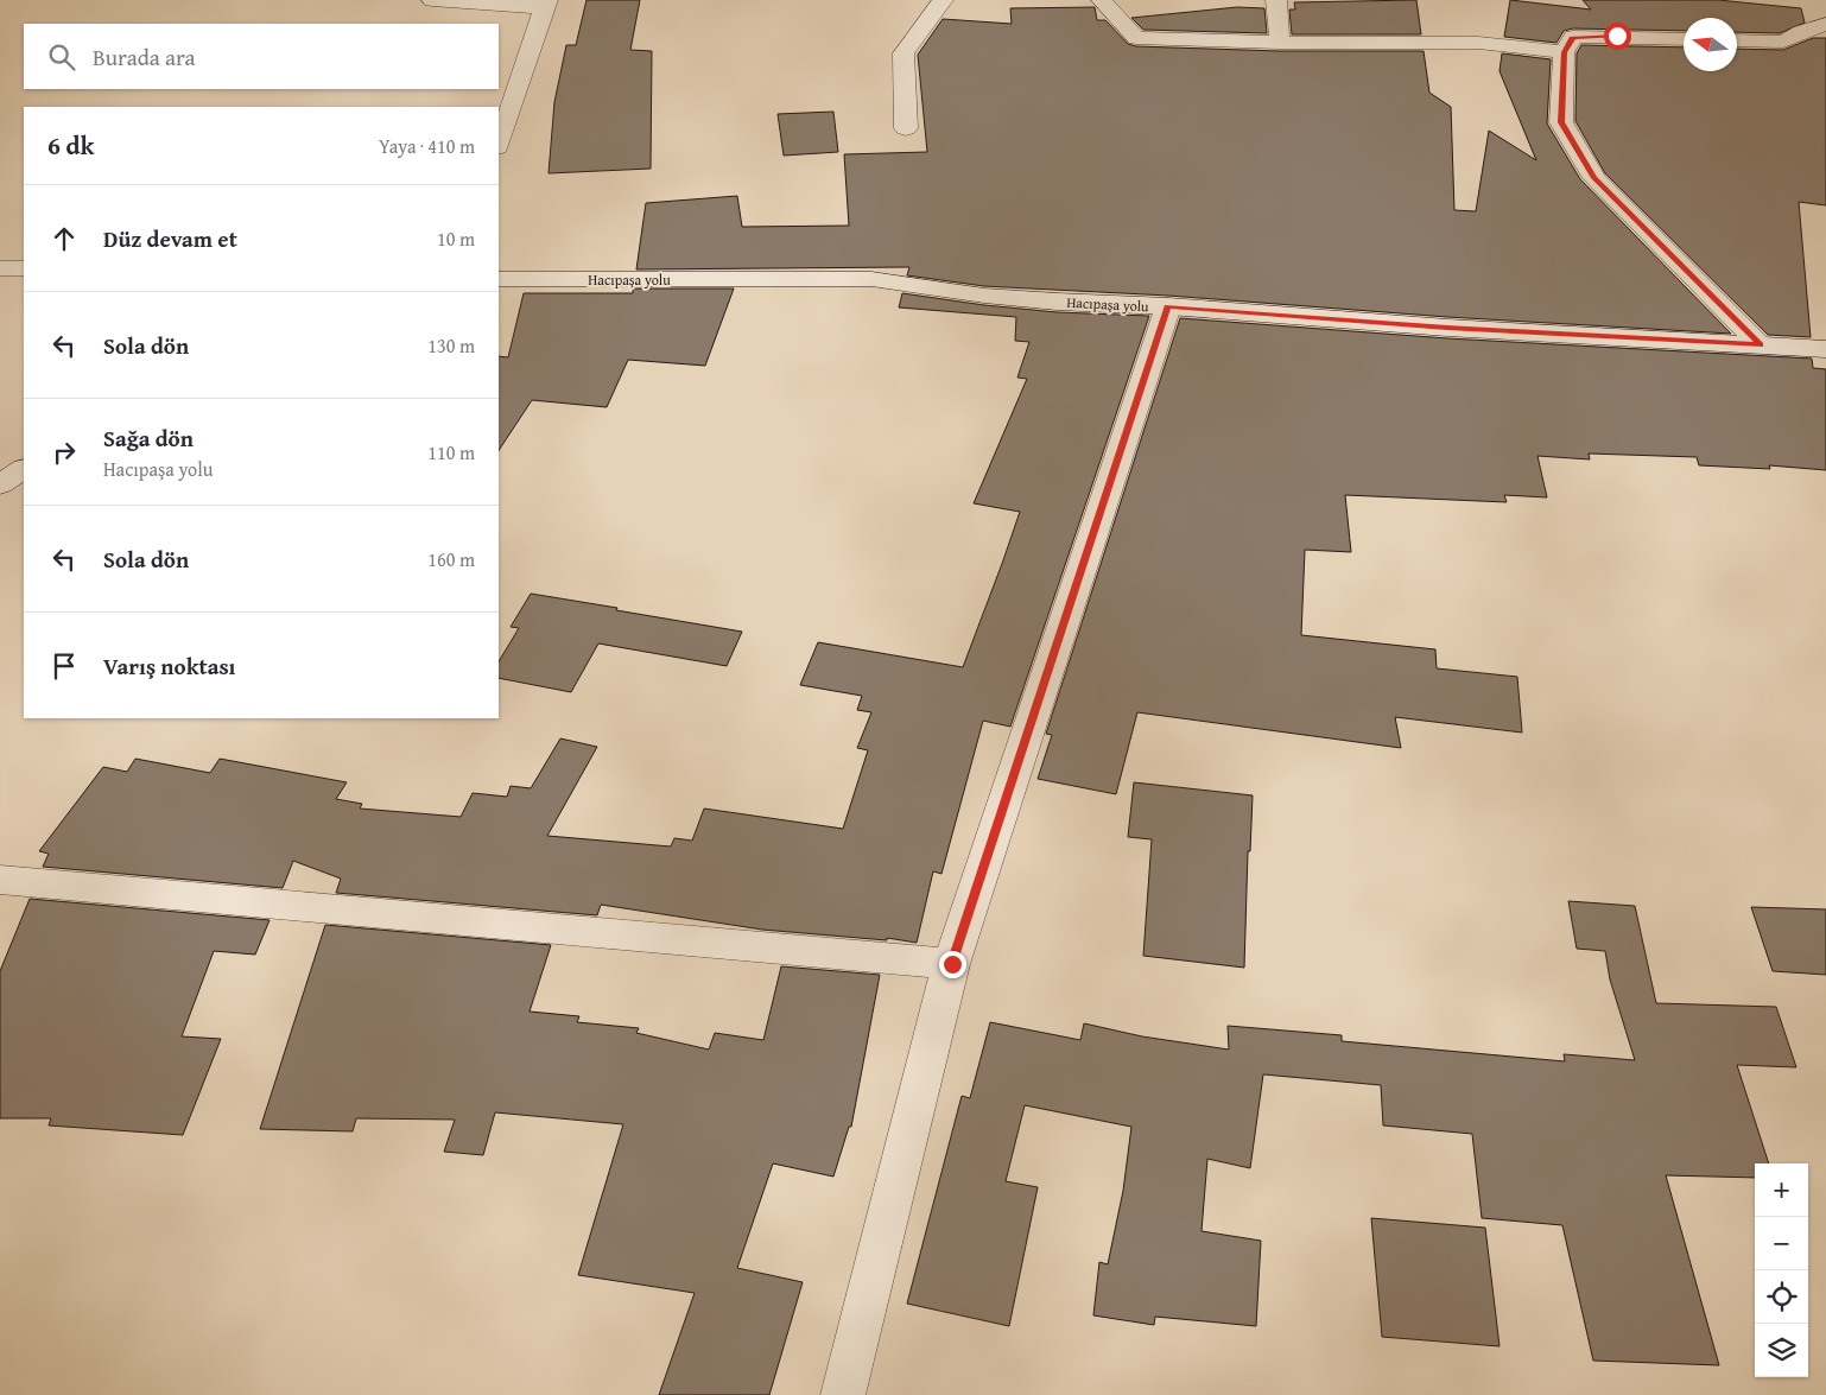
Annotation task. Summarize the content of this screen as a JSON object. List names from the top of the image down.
{
  "streets": {
    "street": ["Hacıpaşa yolu"]
  },
  "north": "left",
  "page": {
    "search": "Burada ara",
    "heading": ["6 dk", "Yaya · 410 m"],
    "list": [
      ["Düz devam et", "10 m"],
      ["Sola dön", "130 m"],
      ["Sağa dön", "Hacıpaşa yolu", "110 m"],
      ["Sola dön", "160 m"],
      "Varış noktası"
    ],
    "map_buttons": ["+", "−"]
  }
}
